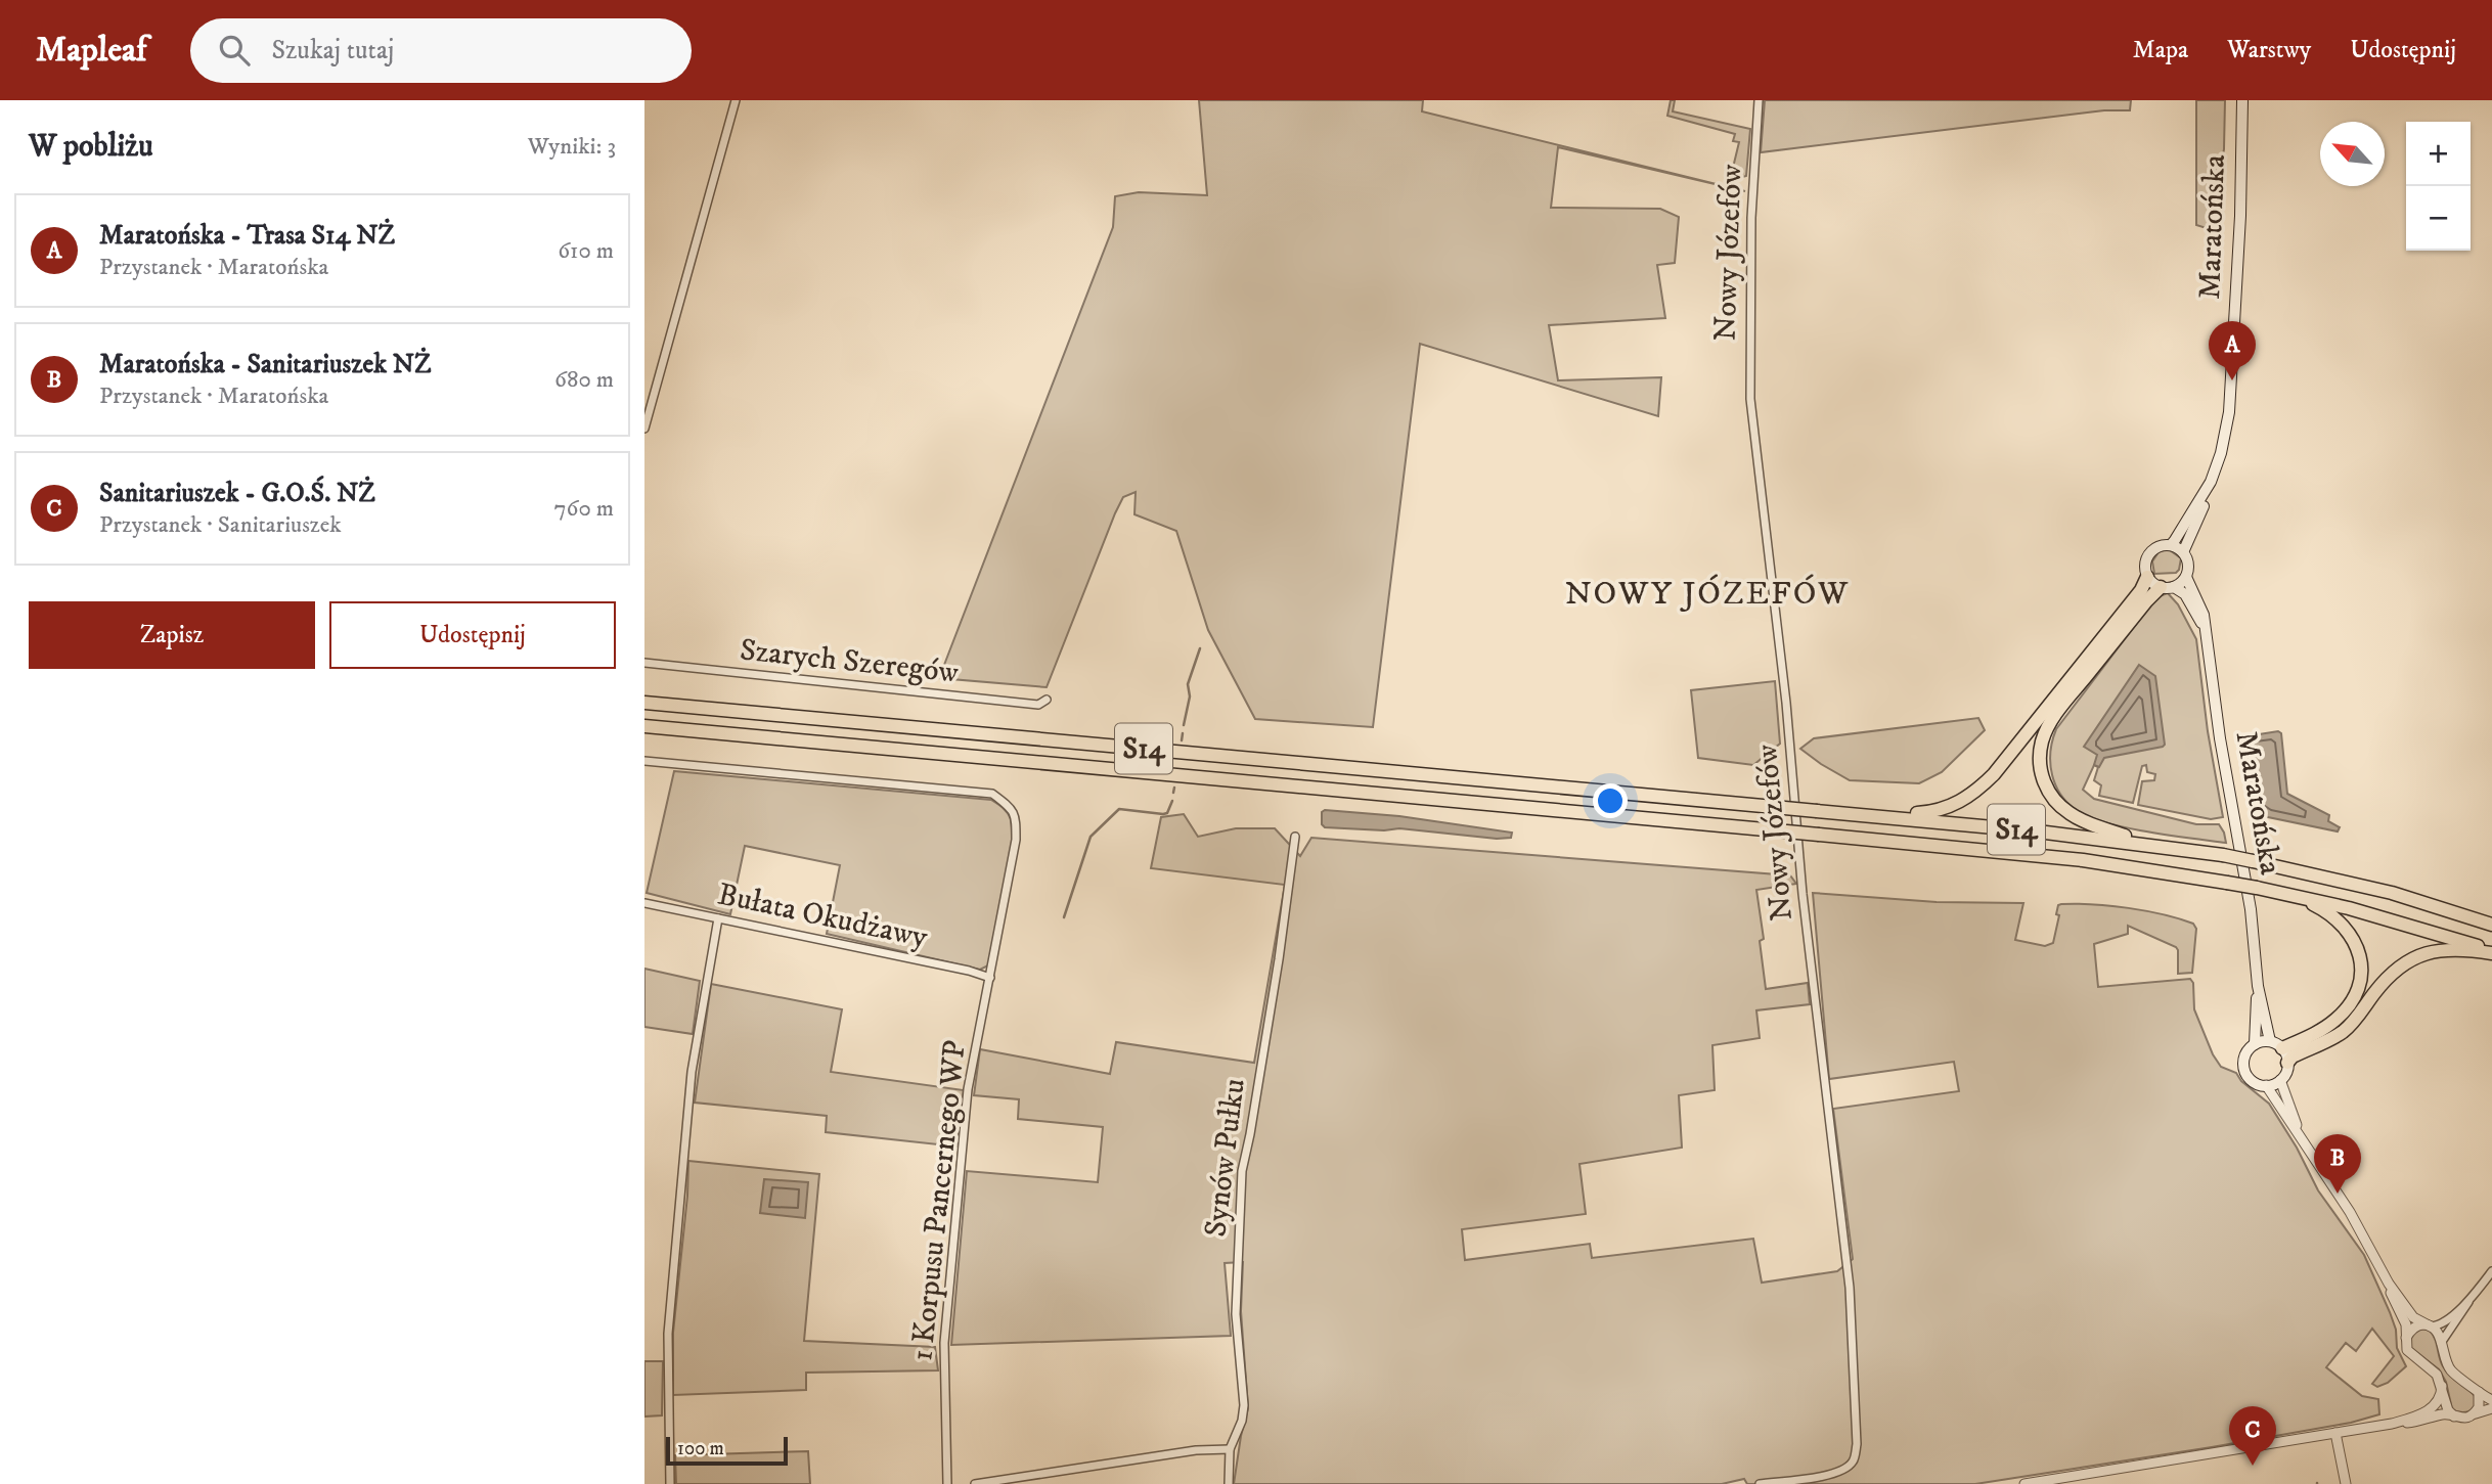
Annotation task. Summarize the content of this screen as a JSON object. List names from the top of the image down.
{
  "streets": {
    "highway": ["S14"],
    "main road": ["Maratońska"],
    "street": [
      "Nowy Józefów",
      "Szarych Szeregów",
      "Bułata Okudżawy",
      "Synów Pułku",
      "1 Korpusu Pancernego WP"
    ]
  },
  "crossings": [
    ["Bułata Okudżawy", "1 Korpusu Pancernego WP"]
  ],
  "districts": ["NOWY JÓZEFÓW"],
  "scale_bar": "100 m",
  "north": "top left",
  "page": {
    "header": "Mapleaf",
    "search": "Szukaj tutaj",
    "nav": ["Mapa", "Warstwy", "Udostępnij"],
    "heading": ["W pobliżu", "Wyniki: 3"],
    "map_buttons": ["+", "−"],
    "list": [
      {
        "mark": "A",
        "name": "Maratońska - Trasa S14 NŻ",
        "note": "Przystanek · Maratońska",
        "value": "610 m"
      },
      {
        "mark": "B",
        "name": "Maratońska - Sanitariuszek NŻ",
        "note": "Przystanek · Maratońska",
        "value": "680 m"
      },
      {
        "mark": "C",
        "name": "Sanitariuszek - G.O.Ś. NŻ",
        "note": "Przystanek · Sanitariuszek",
        "value": "760 m"
      }
    ],
    "pins": ["A", "B", "C"],
    "buttons": ["Zapisz", "Udostępnij"],
    "scale": "100 m"
  }
}
